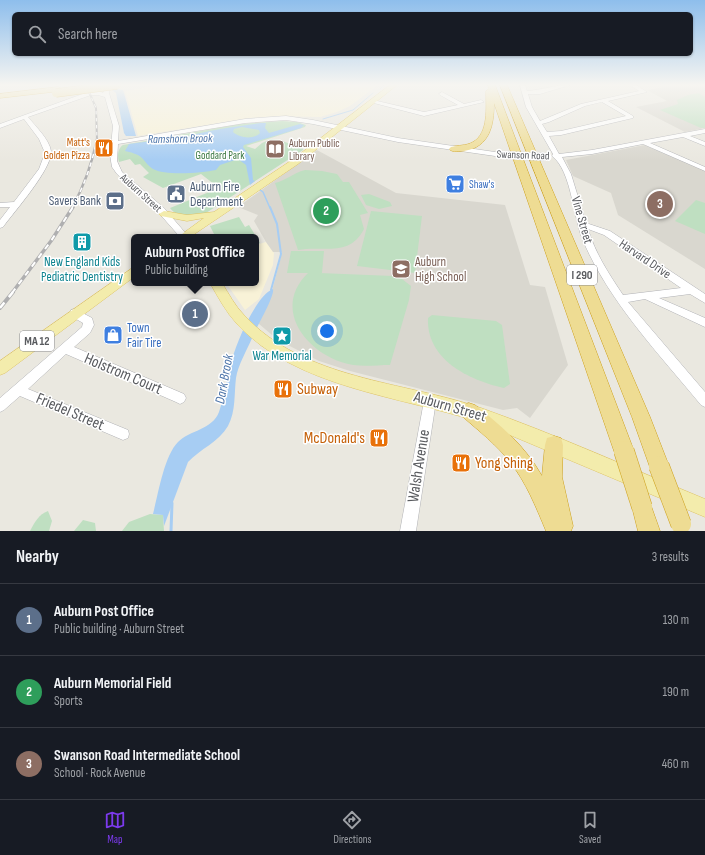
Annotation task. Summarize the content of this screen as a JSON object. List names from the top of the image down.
{
  "streets": {
    "highway": ["I 290"],
    "main road": ["Auburn Street", "MA 12"],
    "street": [
      "Swanson Road",
      "Vine Street",
      "Harvard Drive",
      "Holstrom Court",
      "Friedel Street",
      "Walsh Avenue"
    ]
  },
  "crossings": [
    ["Swanson Road", "Auburn Street"],
    ["Swanson Road", "Vine Street"],
    ["Auburn Street", "Walsh Avenue"],
    ["Vine Street", "Harvard Drive"]
  ],
  "water": ["Ramshorn Brook", "Dark Brook"],
  "parks": ["Goddard Park"],
  "places": {
    "restaurant": [
      "Matt's Golden Pizza",
      "Subway",
      "McDonald's",
      "Yong Shing"
    ],
    "library": ["Auburn Public Library"],
    "supermarket": ["Shaw's"],
    "public building": ["Auburn Fire Department"],
    "bank": ["Savers Bank"],
    "building": ["New England Kids Pediatric Dentistry"],
    "school or university": ["Auburn High School"],
    "shop": ["Town Fair Tire"],
    "place": ["War Memorial"]
  },
  "page": {
    "search": "Search here",
    "pins": ["3", "2", "1"],
    "popup": ["Auburn Post Office", "Public building"],
    "heading": ["Nearby", "3 results"],
    "list": [
      {
        "mark": "1",
        "name": "Auburn Post Office",
        "note": "Public building · Auburn Street",
        "value": "130 m"
      },
      {
        "mark": "2",
        "name": "Auburn Memorial Field",
        "note": "Sports",
        "value": "190 m"
      },
      {
        "mark": "3",
        "name": "Swanson Road Intermediate School",
        "note": "School · Rock Avenue",
        "value": "460 m"
      }
    ],
    "nav": ["Map", "Directions", "Saved"]
  }
}
